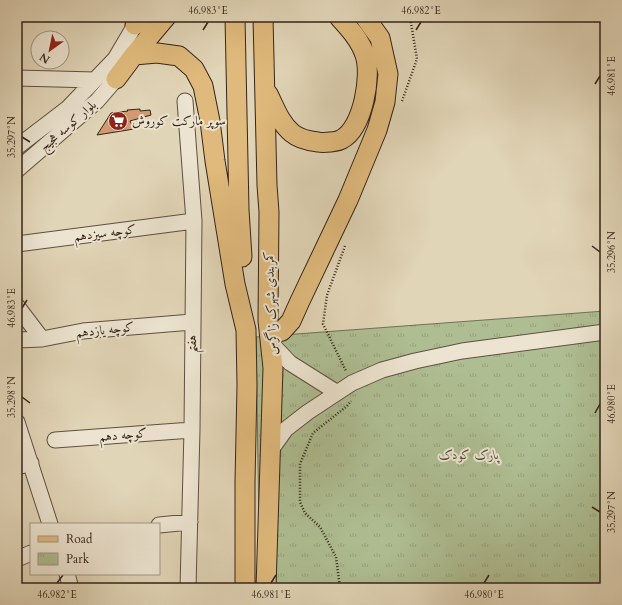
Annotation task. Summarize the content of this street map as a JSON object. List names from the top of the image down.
{
  "streets": {
    "main road": ["کمربندی شهرک زاگرس"],
    "street": [
      "بلوار کوسه هجیج",
      "کوچه سیزدهم",
      "کوچه یازدهم",
      "هفتم",
      "کوچه دهم"
    ]
  },
  "crossings": [
    ["کوچه سیزدهم", "هفتم"],
    ["کوچه یازدهم", "هفتم"],
    ["هفتم", "کوچه دهم"]
  ],
  "parks": ["پارک کودک"],
  "places": {
    "supermarket": ["سوپر مارکت کوروش"]
  },
  "legend": ["Road", "Park"],
  "north": "bottom left",
  "coordinates": [
    "46.983°E",
    "46.982°E",
    "46.981°E",
    "35.297°N",
    "35.296°N",
    "35.298°N",
    "46.980°E"
  ]
}
